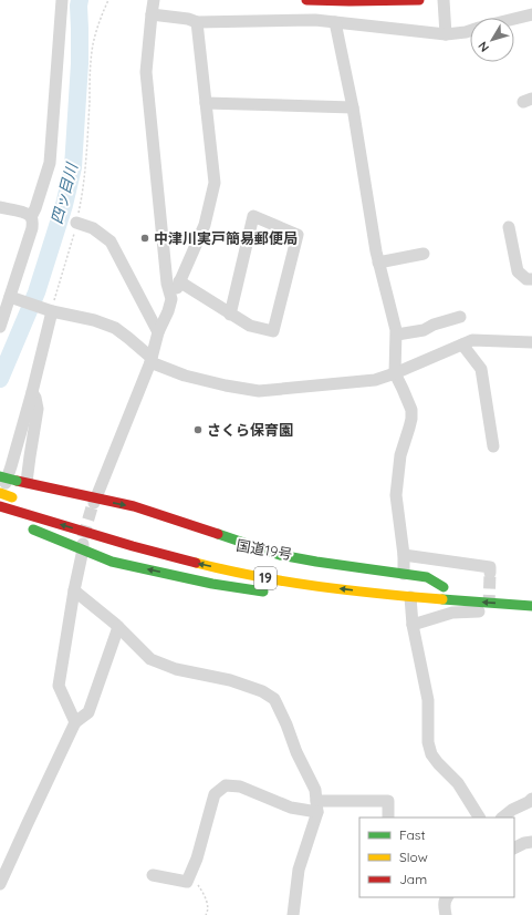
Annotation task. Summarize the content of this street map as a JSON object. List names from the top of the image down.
{
  "streets": {
    "highway": ["国道19号", "19"]
  },
  "crossings": [
    ["国道19号", "19"]
  ],
  "water": ["四ッ目川"],
  "places": ["中津川実戸簡易郵便局", "さくら保育園"],
  "legend": ["Fast", "Slow", "Jam"],
  "north": "bottom left"
}
